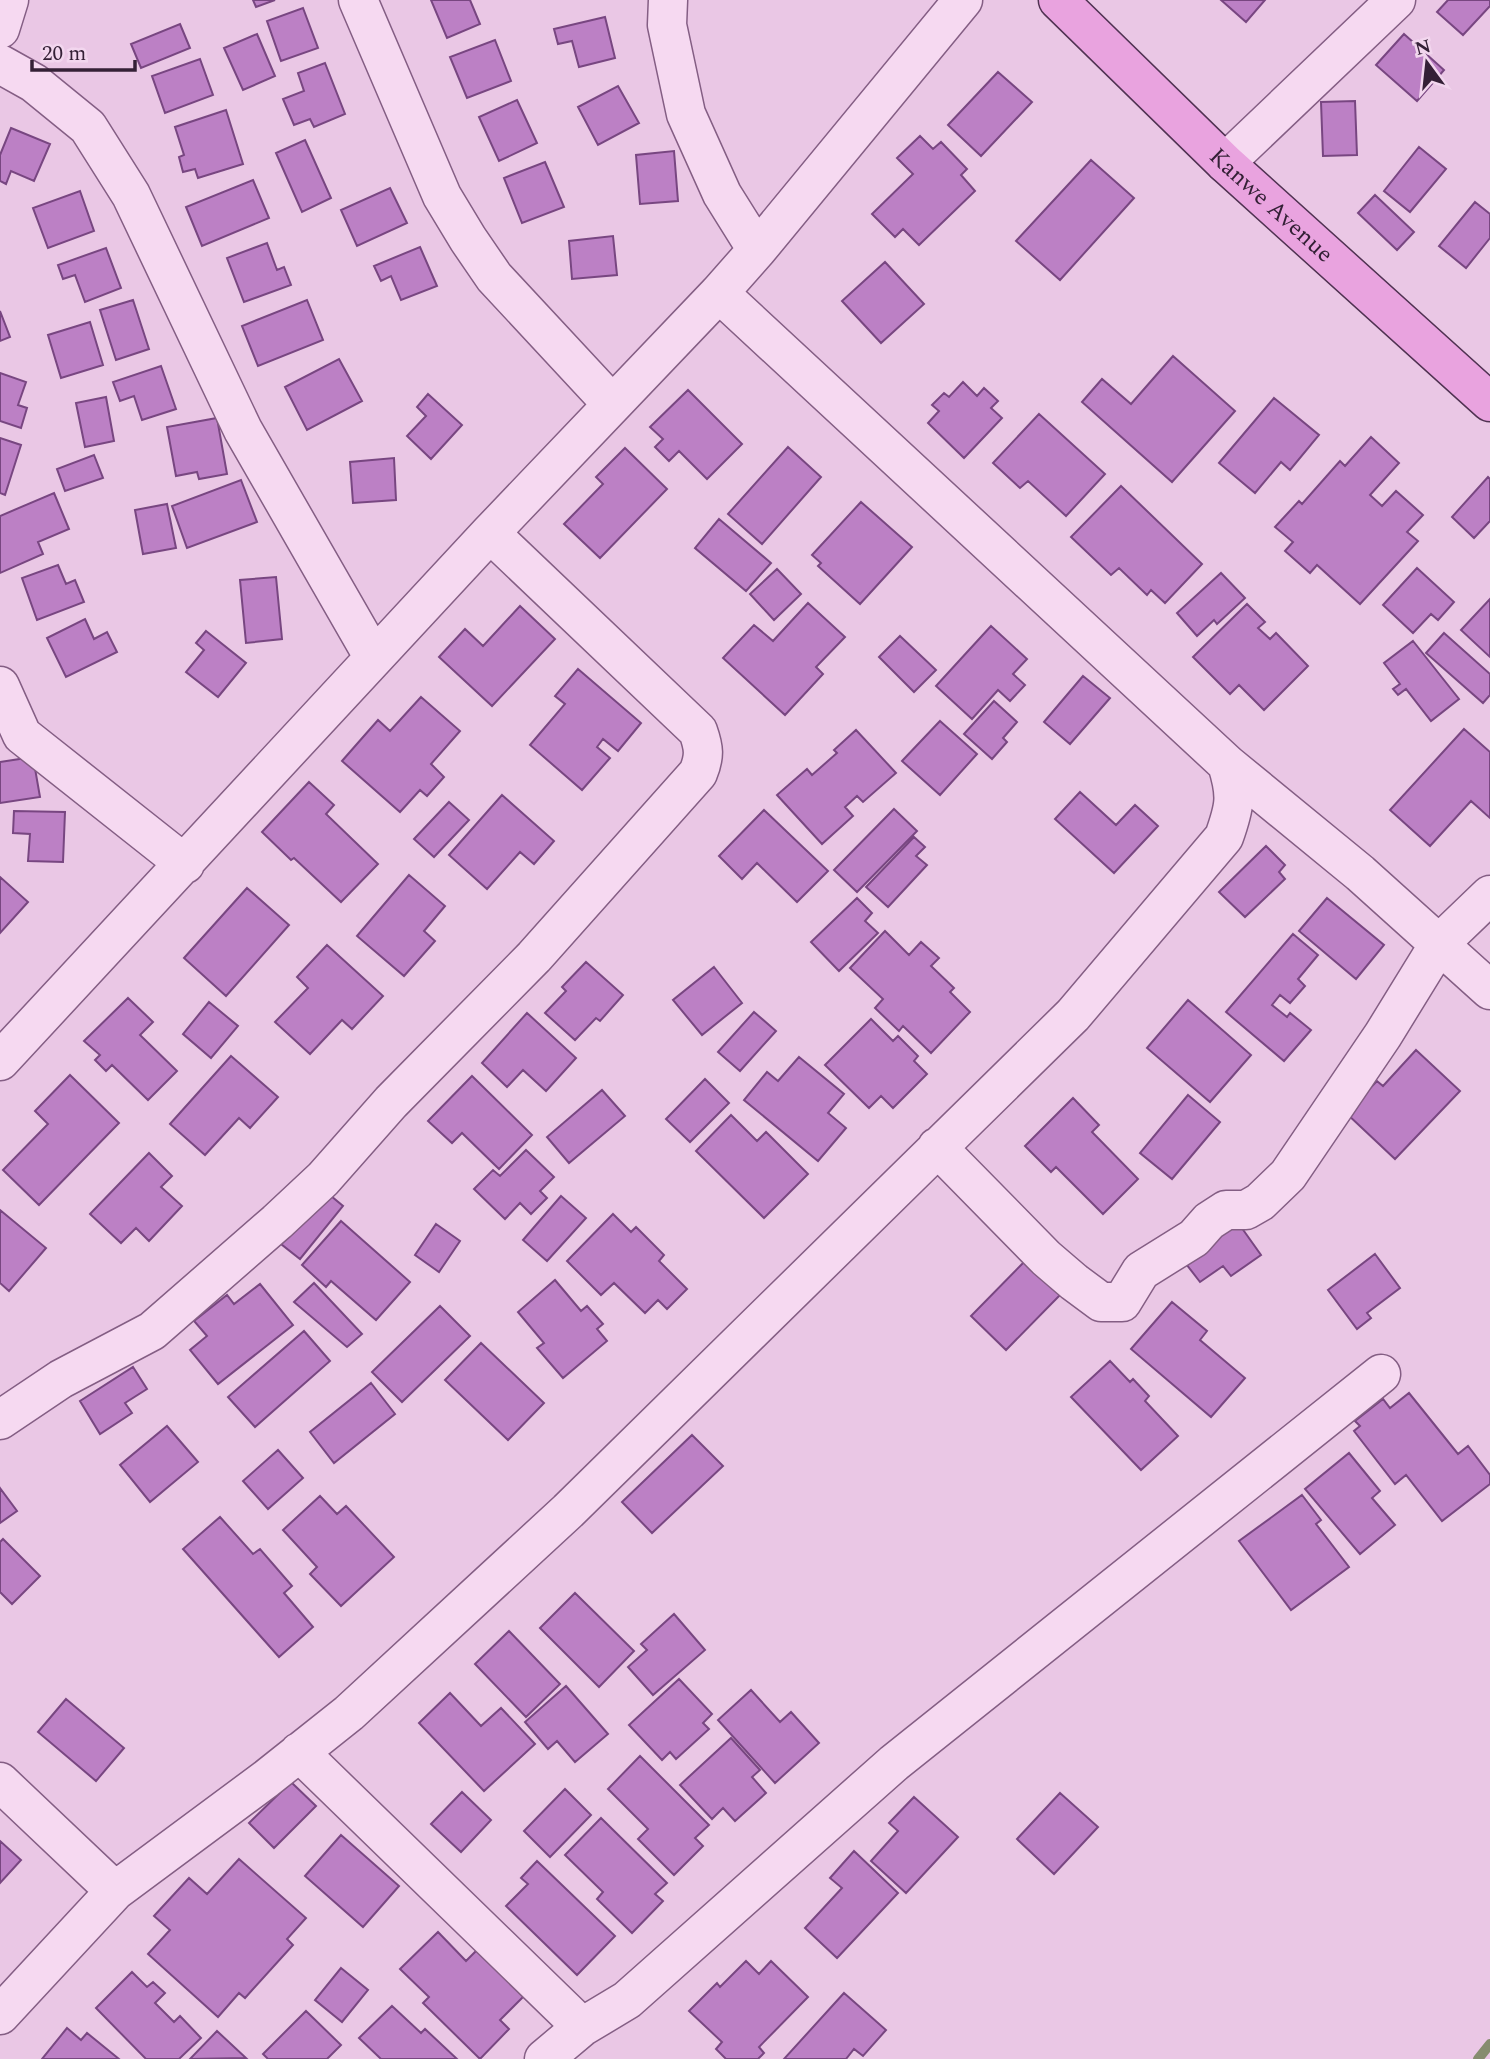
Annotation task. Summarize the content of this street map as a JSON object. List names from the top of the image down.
{
  "streets": {
    "main road": ["Kanwe Avenue"]
  },
  "scale_bar": "20 m",
  "north": "top"
}
